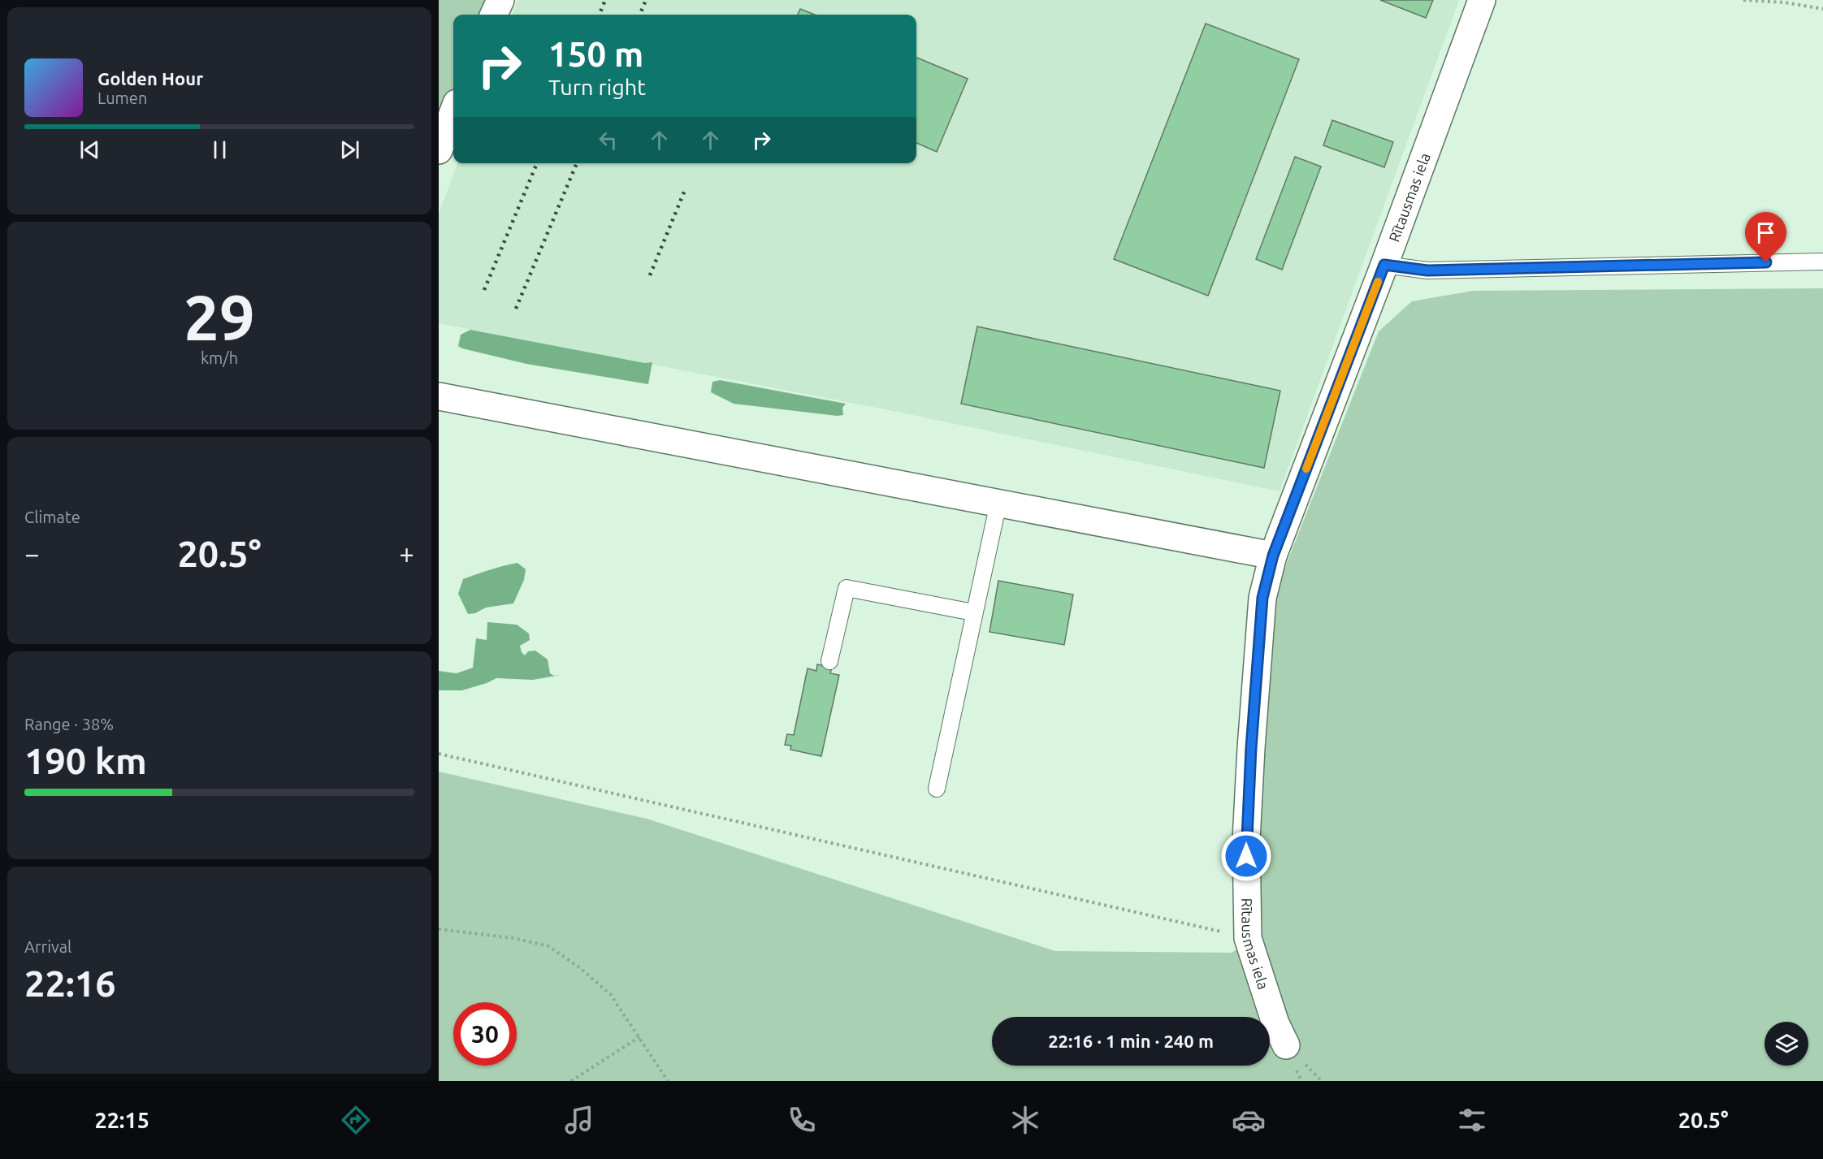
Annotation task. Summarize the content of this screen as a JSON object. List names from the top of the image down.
{
  "streets": {
    "street": ["Rītausmas iela"]
  },
  "page": {
    "turn": ["150 m", "Turn right"],
    "song": ["Golden Hour", "Lumen"],
    "tile": [
      ["29", "km/h"],
      "Climate",
      ["Range · 38%", "190 km"],
      ["Arrival", "22:16"]
    ],
    "heat": ["−", "20.5°", "+"],
    "limit": "30",
    "trip": "22:16 · 1 min · 240 m",
    "tabs": ["22:15", "20.5°"]
  }
}
